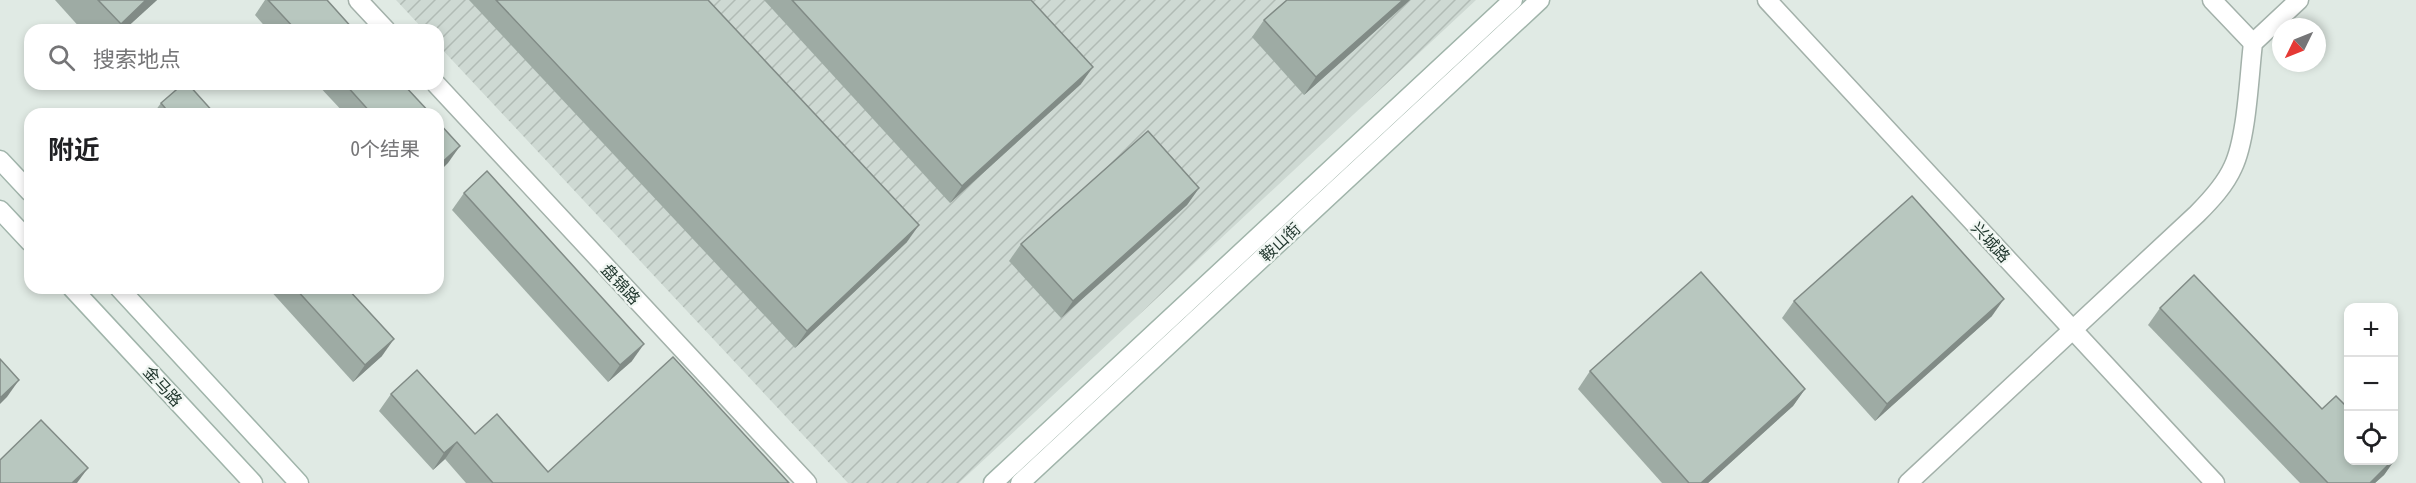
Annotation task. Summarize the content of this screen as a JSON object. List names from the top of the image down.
{
  "streets": {
    "street": [
      "鞍山街",
      "兴城路",
      "盘锦路",
      "金马路"
    ]
  },
  "north": "bottom left",
  "page": {
    "search": "搜索地点",
    "heading": ["附近", "0个结果"],
    "map_buttons": ["+", "−"]
  }
}
